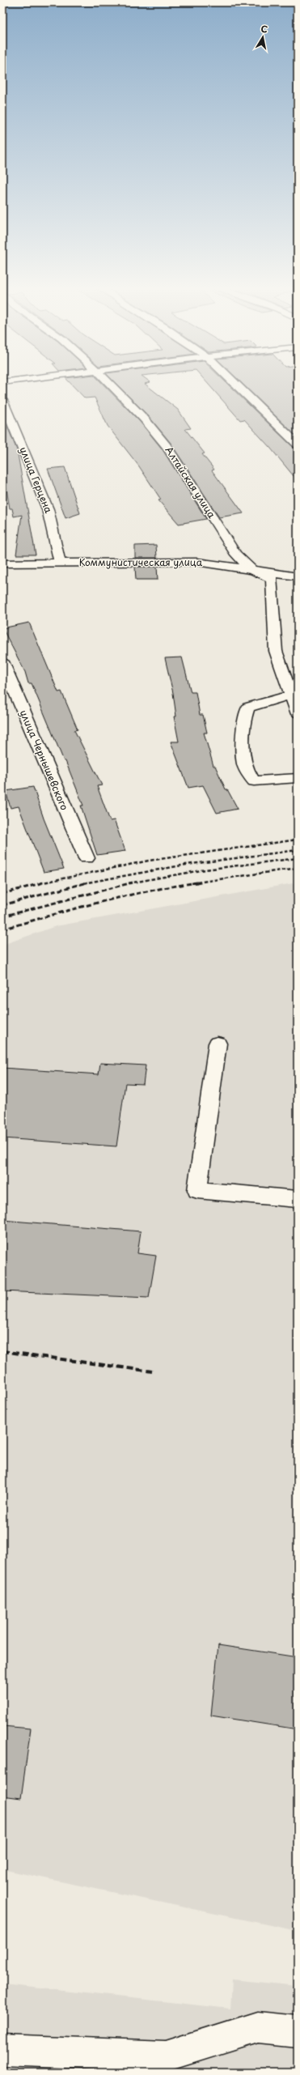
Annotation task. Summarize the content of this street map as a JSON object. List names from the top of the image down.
{
  "streets": {
    "street": [
      "улица Герцена",
      "Алтайская улица",
      "Коммунистическая улица",
      "улица Чернышевского"
    ]
  },
  "crossings": [
    ["улица Герцена", "Коммунистическая улица"],
    ["Алтайская улица", "Коммунистическая улица"]
  ],
  "north": "top"
}
